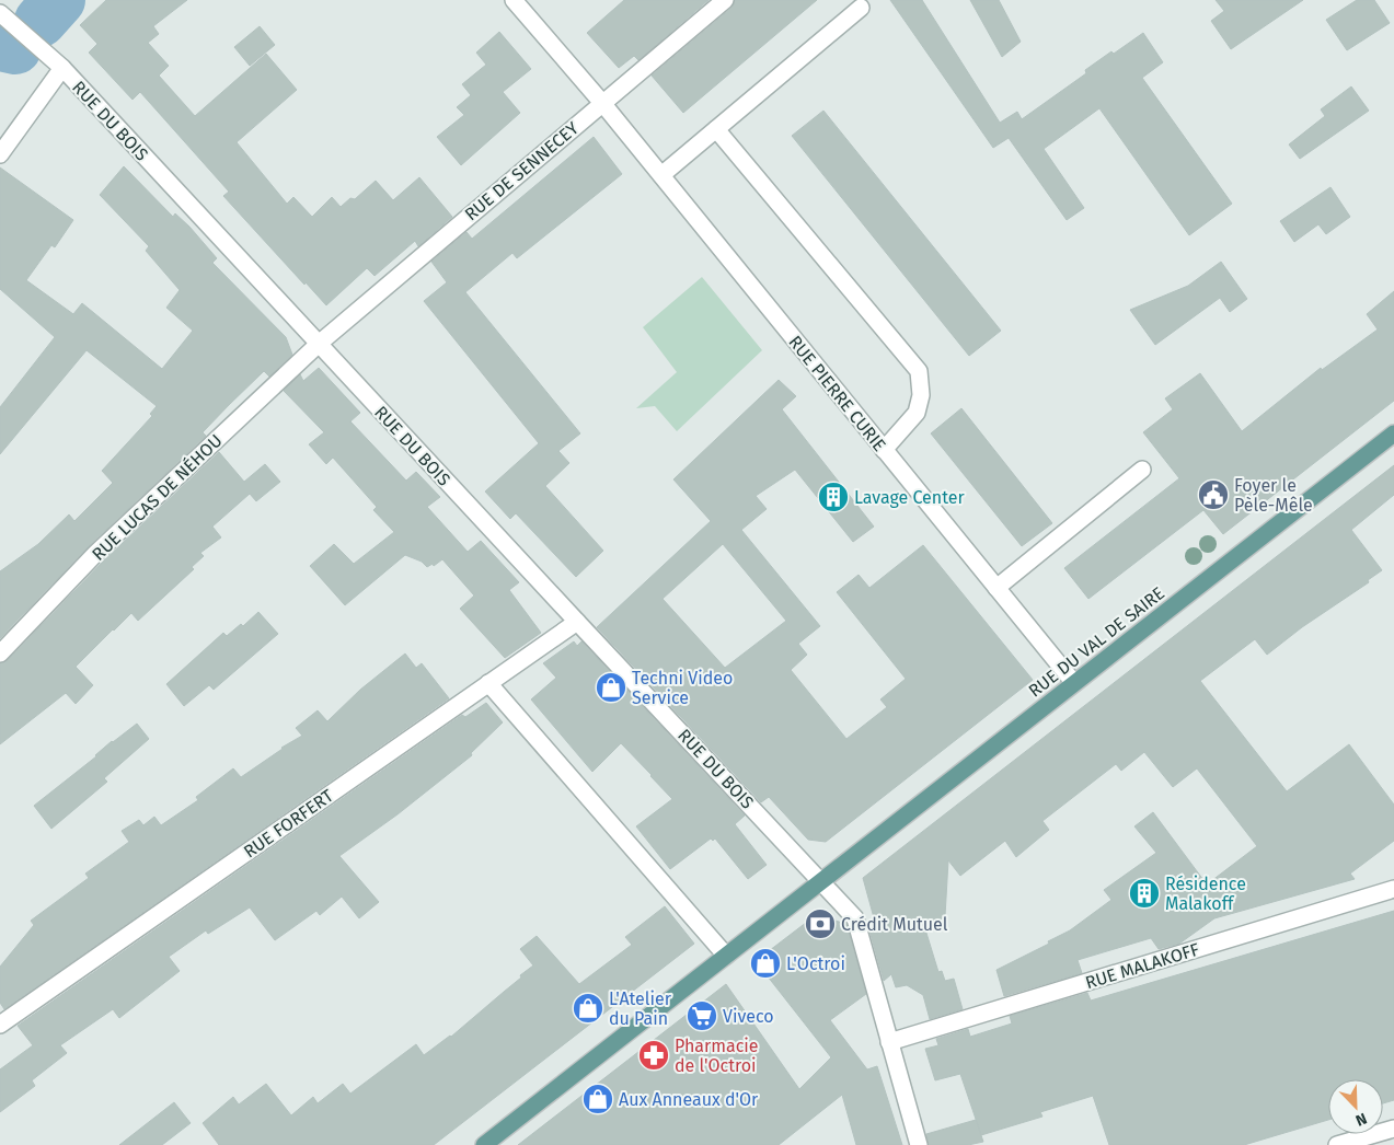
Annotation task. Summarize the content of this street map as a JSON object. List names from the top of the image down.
{
  "streets": {
    "main road": ["RUE DU VAL DE SAIRE"],
    "street": [
      "RUE DU BOIS",
      "RUE DE SENNECEY",
      "RUE PIERRE CURIE",
      "RUE LUCAS DE NÉHOU",
      "RUE FORFERT",
      "RUE MALAKOFF"
    ]
  },
  "crossings": [
    ["RUE DU BOIS", "RUE DE SENNECEY"],
    ["RUE DU BOIS", "RUE LUCAS DE NÉHOU"],
    ["RUE DU BOIS", "RUE DU VAL DE SAIRE"],
    ["RUE DU BOIS", "RUE FORFERT"],
    ["RUE DU BOIS", "RUE MALAKOFF"],
    ["RUE DE SENNECEY", "RUE PIERRE CURIE"],
    ["RUE DE SENNECEY", "RUE LUCAS DE NÉHOU"],
    ["RUE PIERRE CURIE", "RUE DU VAL DE SAIRE"]
  ],
  "places": {
    "public building": ["Foyer le Pèle-Mêle"],
    "building": ["Lavage Center", "Résidence Malakoff"],
    "shop": [
      "Techni Video Service",
      "L'Octroi",
      "L'Atelier du Pain",
      "Aux Anneaux d'Or"
    ],
    "bank": ["Crédit Mutuel"],
    "supermarket": ["Viveco"],
    "pharmacy": ["Pharmacie de l'Octroi"]
  },
  "north": "bottom right"
}
